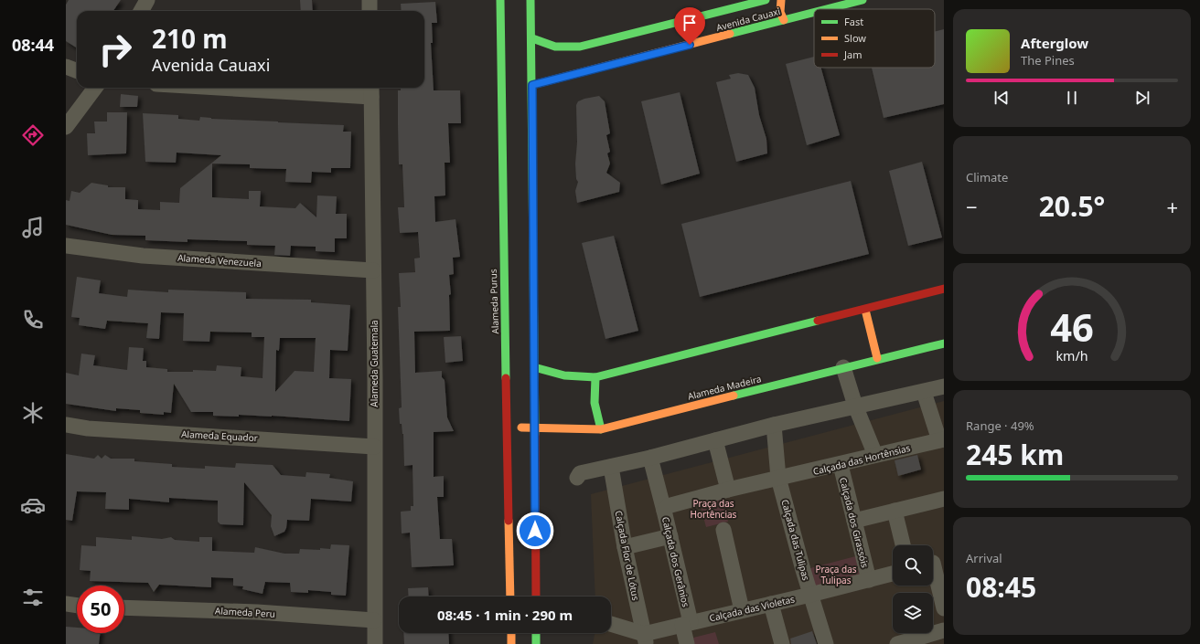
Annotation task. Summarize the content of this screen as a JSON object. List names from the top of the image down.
{
  "streets": {
    "street": [
      "Avenida Cauaxi",
      "Alameda Venezuela",
      "Alameda Purus",
      "Alameda Guatemala",
      "Alameda Madeira",
      "Alameda Equador",
      "Calçada das Hortênsias",
      "Calçada dos Girassóis",
      "Calçada das Tulipas",
      "Calçada Flor de Lótus",
      "Calçada dos Gerânios",
      "Calçada das Violetas",
      "Alameda Peru"
    ]
  },
  "crossings": [
    ["Alameda Venezuela", "Alameda Guatemala"],
    ["Alameda Purus", "Alameda Madeira"],
    ["Alameda Guatemala", "Alameda Equador"],
    ["Alameda Guatemala", "Alameda Peru"],
    ["Calçada das Hortênsias", "Calçada dos Girassóis"],
    ["Calçada das Hortênsias", "Calçada das Tulipas"],
    ["Calçada das Hortênsias", "Calçada dos Gerânios"],
    ["Calçada dos Girassóis", "Calçada das Violetas"],
    ["Calçada das Tulipas", "Calçada dos Gerânios"],
    ["Calçada das Tulipas", "Calçada das Violetas"],
    ["Calçada Flor de Lótus", "Calçada das Violetas"],
    ["Calçada dos Gerânios", "Calçada das Violetas"]
  ],
  "parks": ["Praça das Hortências", "Praça das Tulipas"],
  "legend": ["Fast", "Slow", "Jam"],
  "page": {
    "tabs": "08:44",
    "turn": ["210 m", "Avenida Cauaxi"],
    "song": ["Afterglow", "The Pines"],
    "tile": [
      "Climate",
      ["Range · 49%", "245 km"],
      ["Arrival", "08:45"]
    ],
    "heat": ["−", "20.5°", "+"],
    "limit": "50",
    "trip": "08:45 · 1 min · 290 m",
    "gauge": ["46", "km/h"]
  }
}
